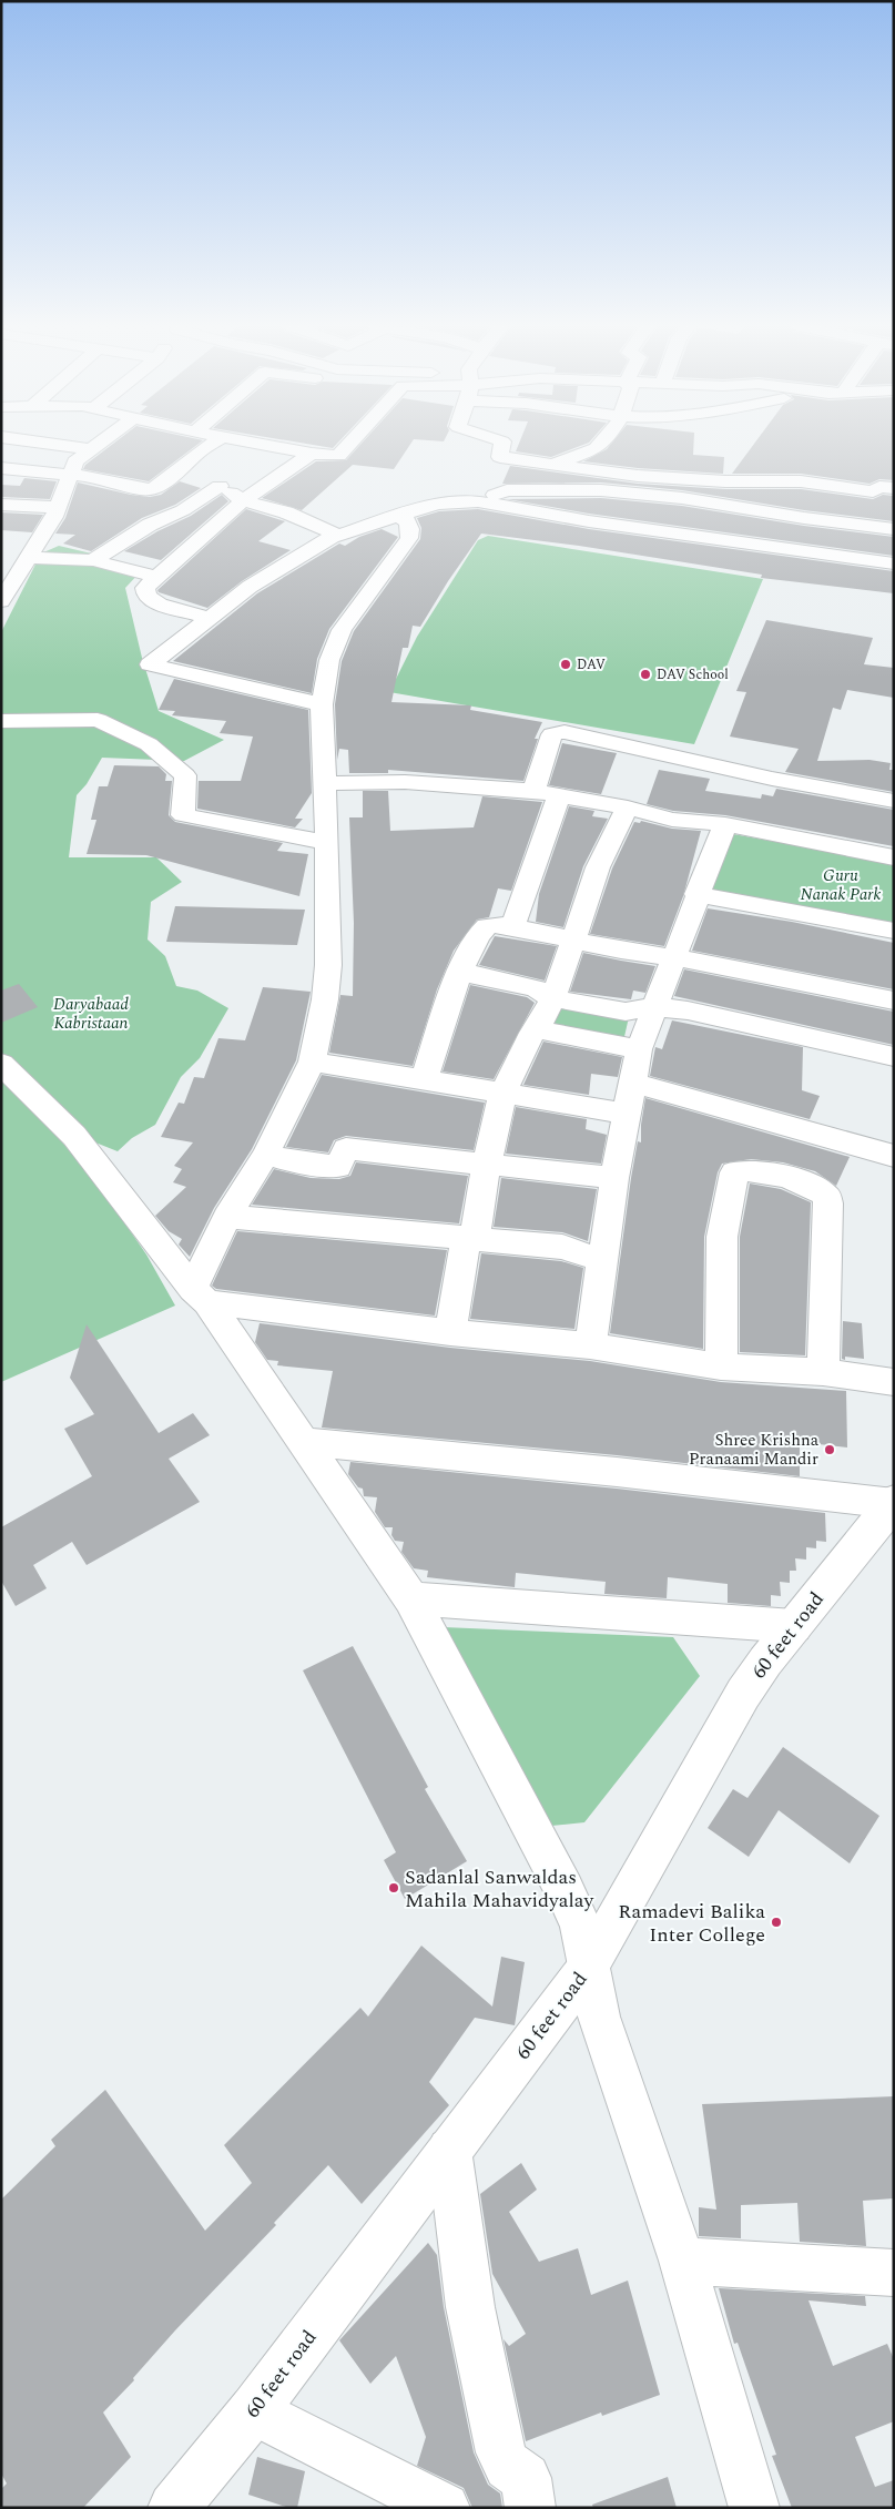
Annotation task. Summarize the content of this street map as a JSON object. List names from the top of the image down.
{
  "streets": {
    "street": ["60 feet road"]
  },
  "parks": ["Guru Nanak Park", "Daryabaad Kabristaan"],
  "places": [
    "DAV",
    "DAV School",
    "Shree Krishna Pranaami Mandir",
    "Sadanlal Sanwaldas Mahila Mahavidyalay",
    "Ramadevi Balika Inter College"
  ]
}
